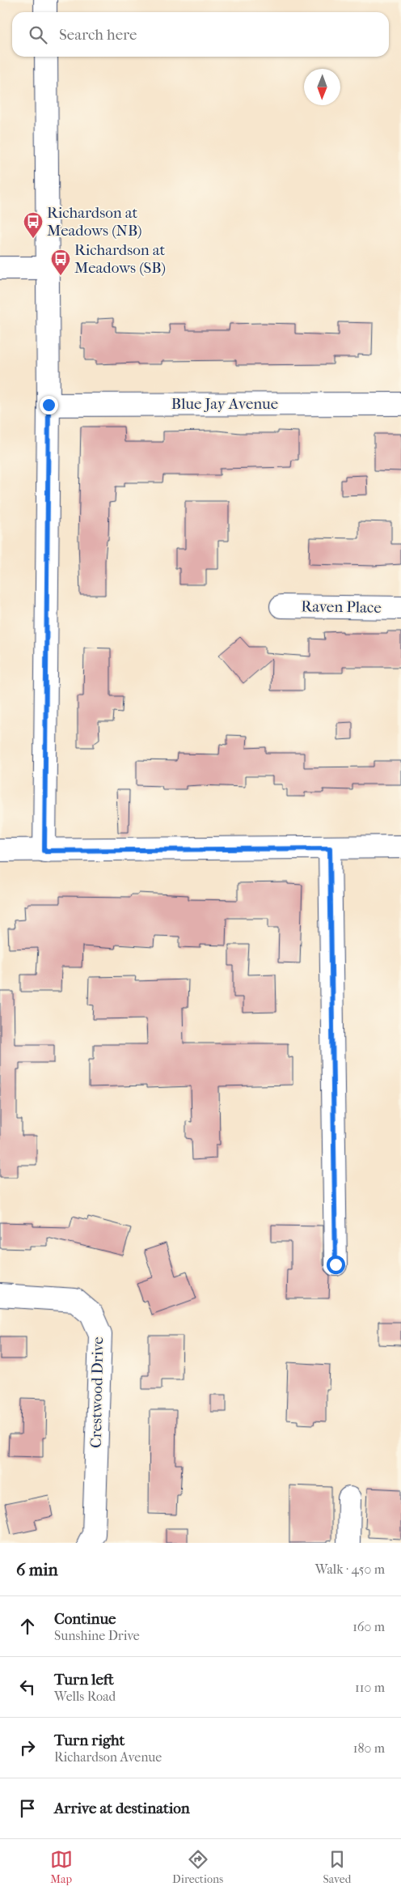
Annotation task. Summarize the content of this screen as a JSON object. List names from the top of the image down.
{
  "streets": {
    "street": ["Blue Jay Avenue", "Raven Place", "Crestwood Drive"]
  },
  "places": {
    "bus stop": ["Richardson at Meadows (NB)", "Richardson at Meadows (SB)"]
  },
  "north": "bottom",
  "page": {
    "search": "Search here",
    "heading": ["6 min", "Walk · 450 m"],
    "list": [
      ["Continue", "Sunshine Drive", "160 m"],
      ["Turn left", "Wells Road", "110 m"],
      ["Turn right", "Richardson Avenue", "180 m"],
      "Arrive at destination"
    ],
    "nav": ["Map", "Directions", "Saved"]
  }
}
